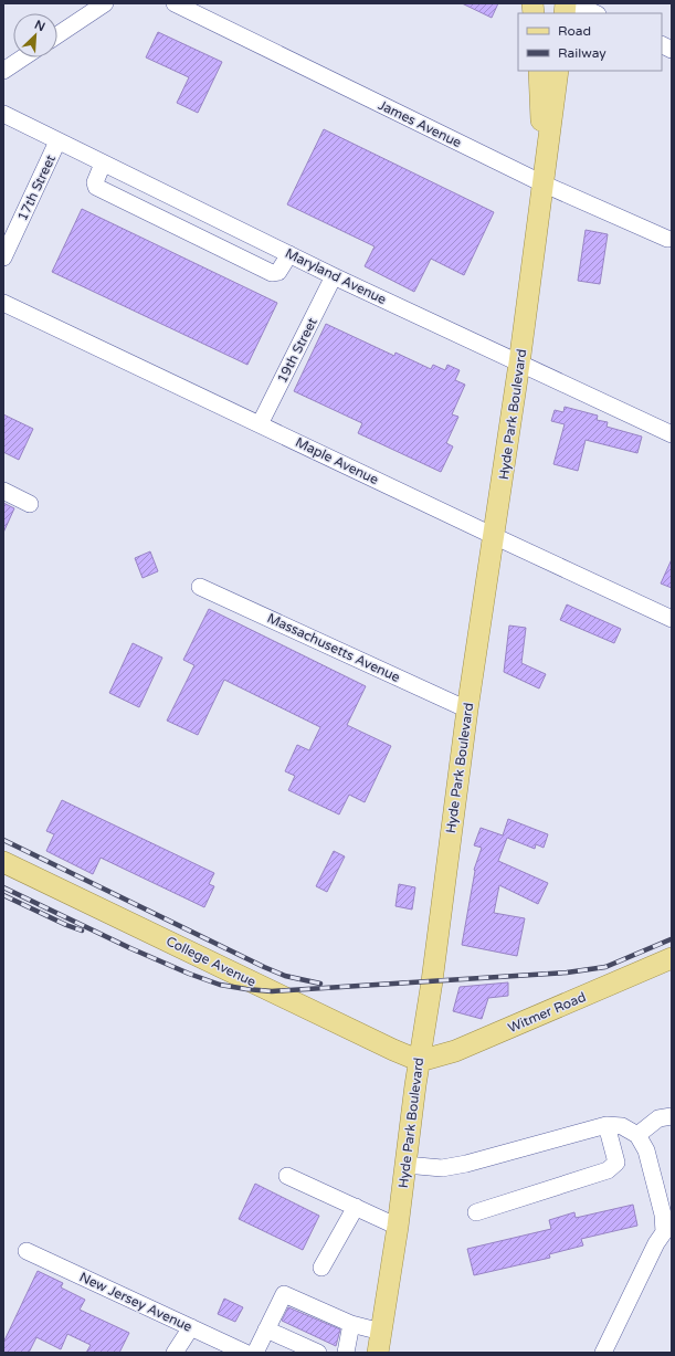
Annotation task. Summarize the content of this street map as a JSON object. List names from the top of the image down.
{
  "streets": {
    "main road": ["Hyde Park Boulevard", "College Avenue", "Witmer Road"],
    "street": [
      "James Avenue",
      "17th Street",
      "Maryland Avenue",
      "19th Street",
      "Maple Avenue",
      "Massachusetts Avenue",
      "New Jersey Avenue"
    ]
  },
  "crossings": [
    ["James Avenue", "Hyde Park Boulevard"],
    ["17th Street", "Maryland Avenue"],
    ["Maryland Avenue", "19th Street"],
    ["Maryland Avenue", "Hyde Park Boulevard"],
    ["19th Street", "Maple Avenue"],
    ["Hyde Park Boulevard", "Maple Avenue"],
    ["Hyde Park Boulevard", "Massachusetts Avenue"],
    ["Hyde Park Boulevard", "College Avenue"],
    ["Hyde Park Boulevard", "Witmer Road"],
    ["College Avenue", "Witmer Road"]
  ],
  "legend": ["Road", "Railway"],
  "north": "top right"
}
